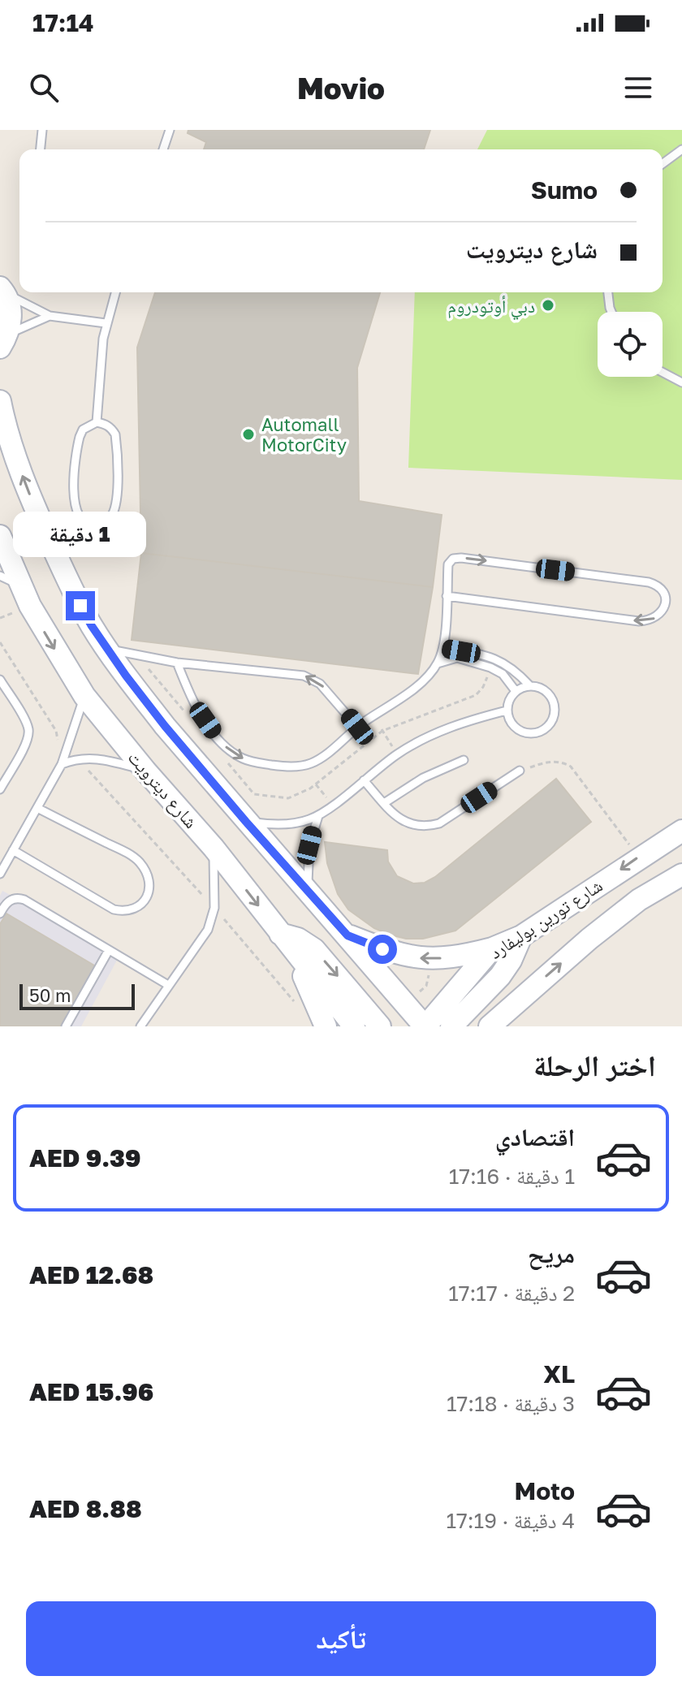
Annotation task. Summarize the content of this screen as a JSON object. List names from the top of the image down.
{
  "streets": {
    "street": ["شارع ديترويت", "شارع تورين بوليفارد"]
  },
  "places": ["دبي أوتودروم", "Automall MotorCity"],
  "scale_bar": "50 m",
  "page": {
    "status": "17:14",
    "header": "Movio",
    "banner": ["Sumo", "شارع ديترويت"],
    "bubble": "1 دقيقة",
    "scale": "50 m",
    "heading": "اختر الرحلة",
    "list": [
      {
        "name": "اقتصادي",
        "note": "1 دقيقة · 17:16",
        "value": "AED 9.39"
      },
      {
        "name": "مريح",
        "note": "2 دقيقة · 17:17",
        "value": "AED 12.68"
      },
      {
        "name": "XL",
        "note": "3 دقيقة · 17:18",
        "value": "AED 15.96"
      },
      {
        "name": "Moto",
        "note": "4 دقيقة · 17:19",
        "value": "AED 8.88"
      }
    ],
    "buttons": "تأكيد"
  }
}
